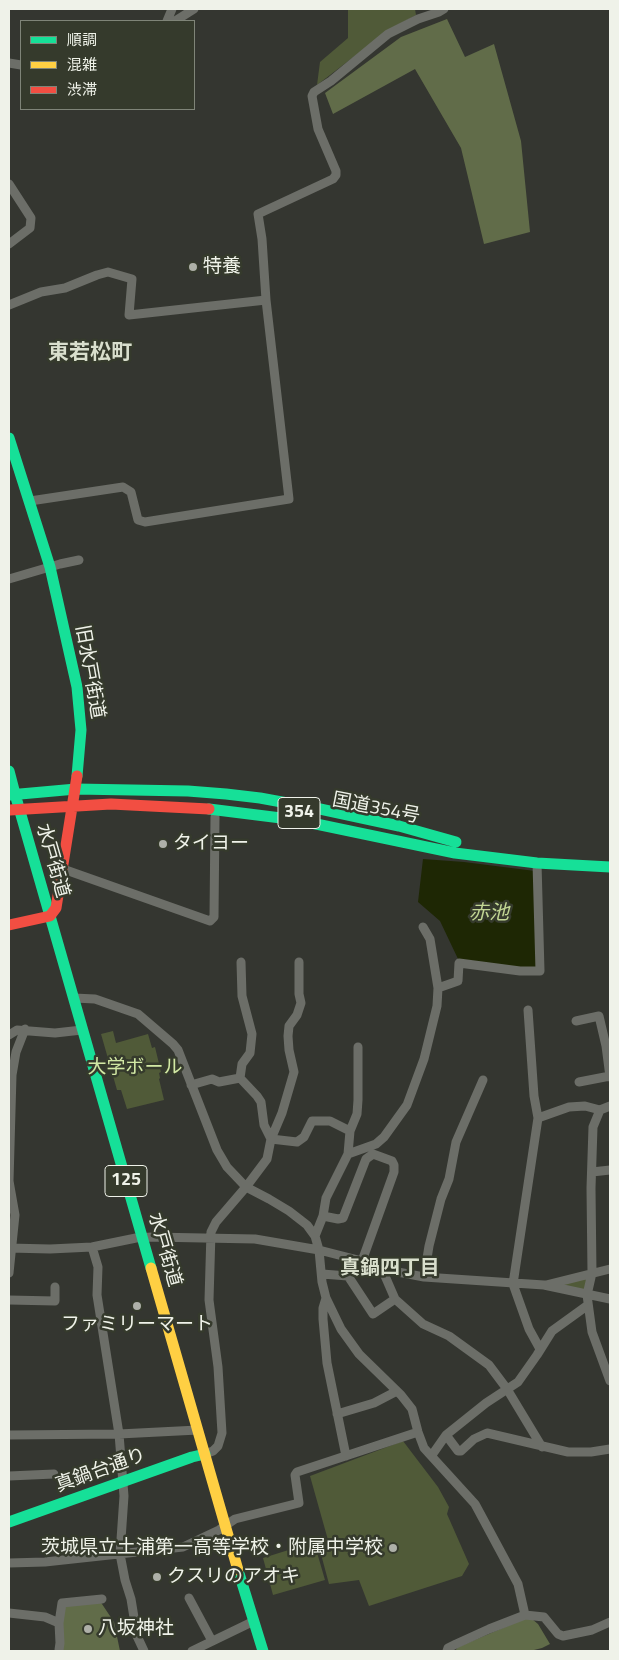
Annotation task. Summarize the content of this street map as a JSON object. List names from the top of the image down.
{
  "streets": {
    "main road": [
      "旧水戸街道",
      "国道354号",
      "354",
      "水戸街道",
      "125",
      "真鍋台通り"
    ]
  },
  "crossings": [
    ["旧水戸街道", "水戸街道"],
    ["国道354号", "水戸街道"],
    ["水戸街道", "真鍋台通り"]
  ],
  "districts": ["東若松町", "真鍋四丁目"],
  "water": ["赤池"],
  "parks": ["大学ボール"],
  "places": [
    "特養",
    "タイヨー",
    "ファミリーマート",
    "茨城県立土浦第一高等学校・附属中学校",
    "クスリのアオキ",
    "八坂神社"
  ],
  "legend": ["順調", "混雑", "渋滞"]
}
